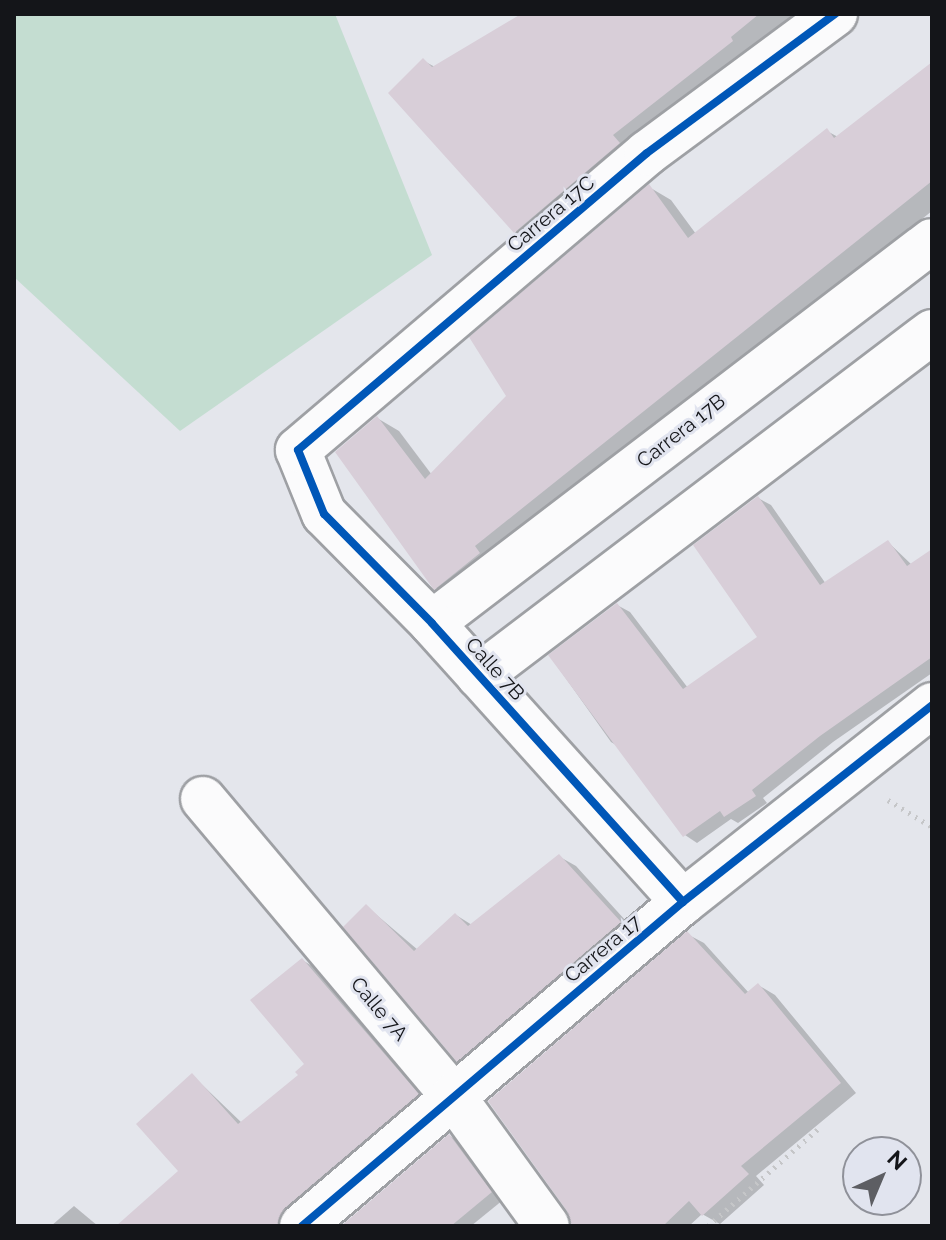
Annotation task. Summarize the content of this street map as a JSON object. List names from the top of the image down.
{
  "streets": {
    "street": [
      "Carrera 17C",
      "Carrera 17B",
      "Calle 7B",
      "Carrera 17",
      "Calle 7A"
    ]
  },
  "crossings": [
    ["Carrera 17C", "Calle 7B"],
    ["Carrera 17B", "Calle 7B"],
    ["Calle 7B", "Carrera 17"],
    ["Carrera 17", "Calle 7A"]
  ],
  "north": "top right"
}
